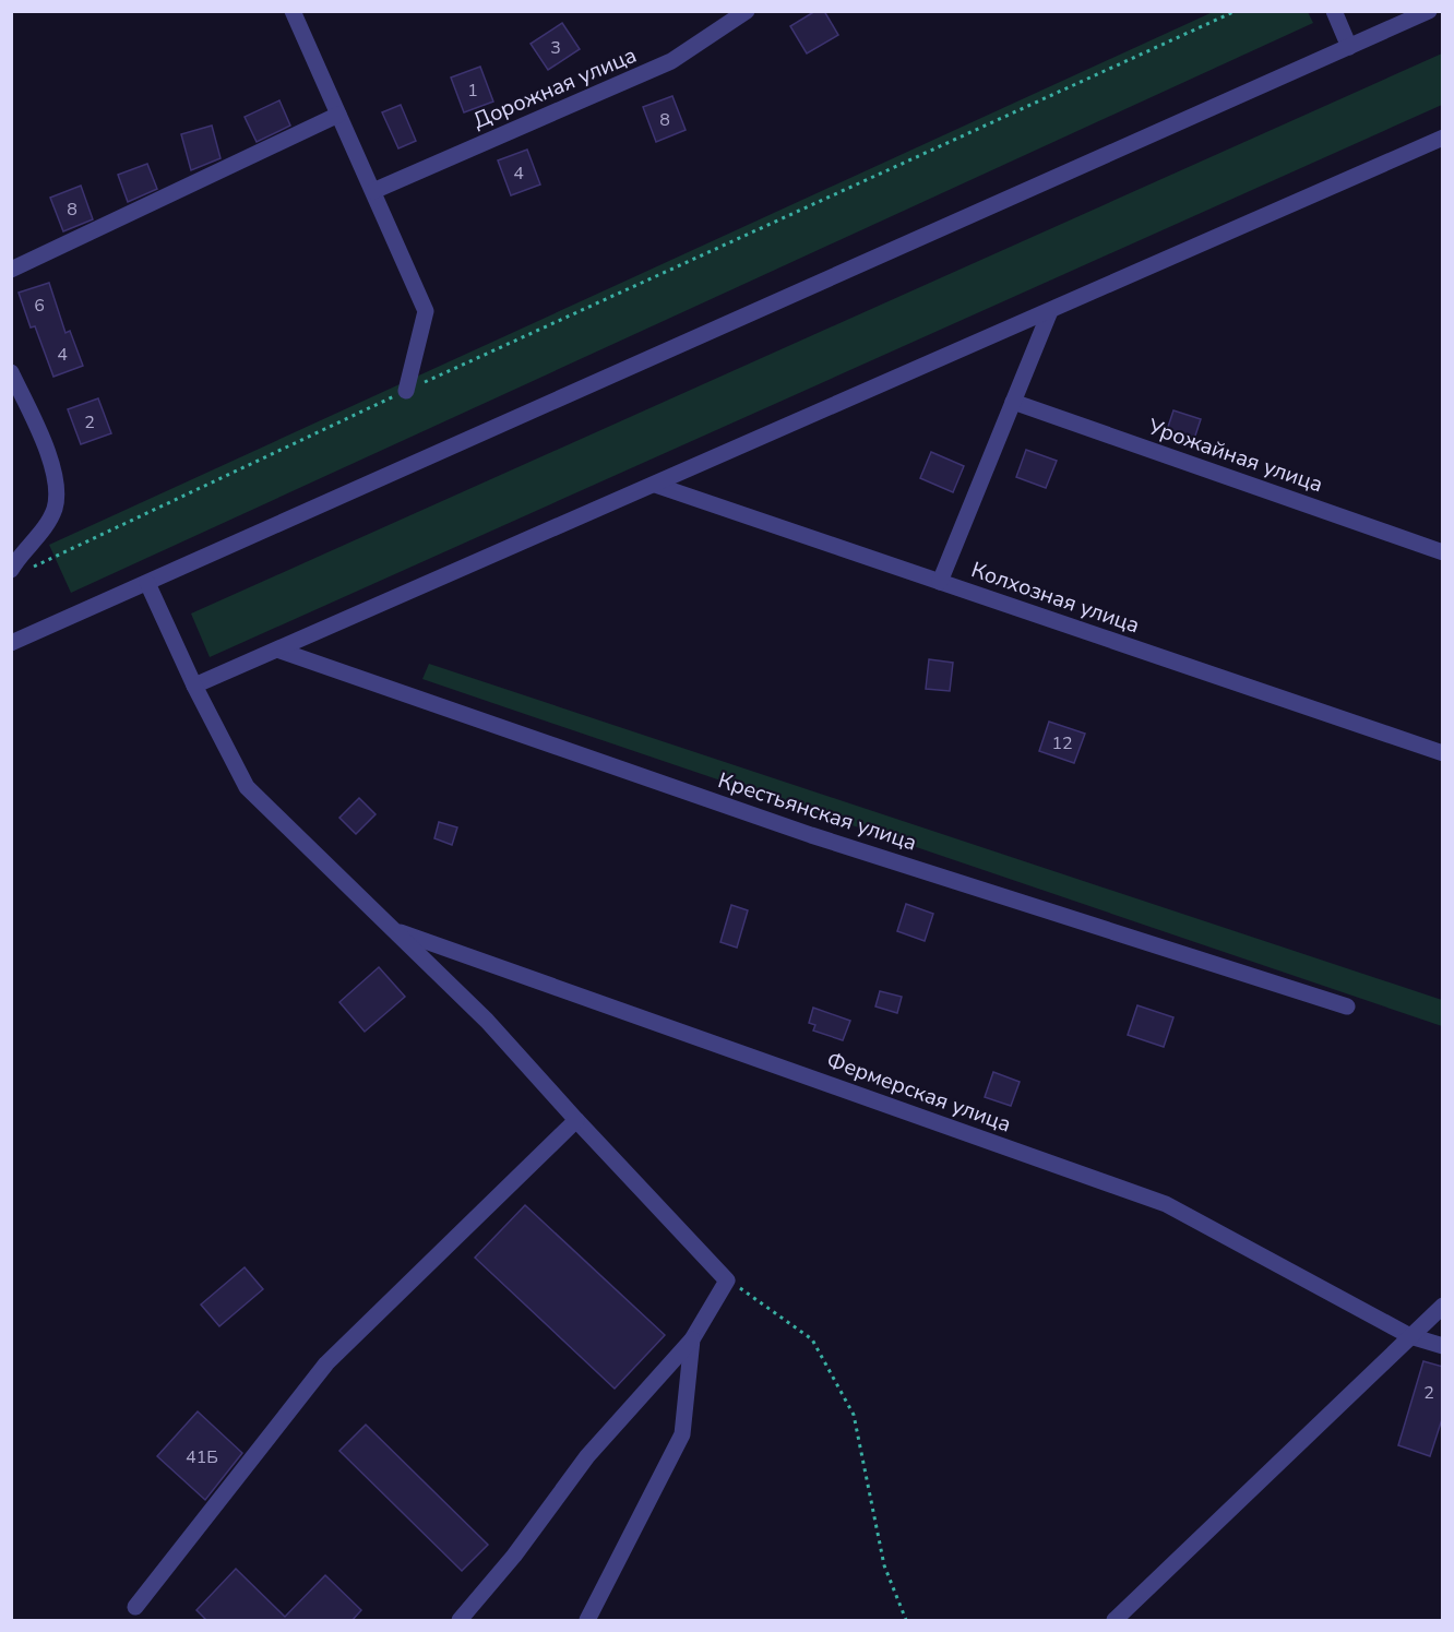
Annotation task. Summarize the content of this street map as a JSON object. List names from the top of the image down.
{
  "streets": {
    "street": [
      "Дорожная улица",
      "Урожайная улица",
      "Колхозная улица",
      "Крестьянская улица",
      "Фермерская улица"
    ]
  },
  "house_numbers": [
    "3",
    "1",
    "8",
    "4",
    "8",
    "6",
    "4",
    "2",
    "12",
    "2",
    "41Б"
  ]
}
